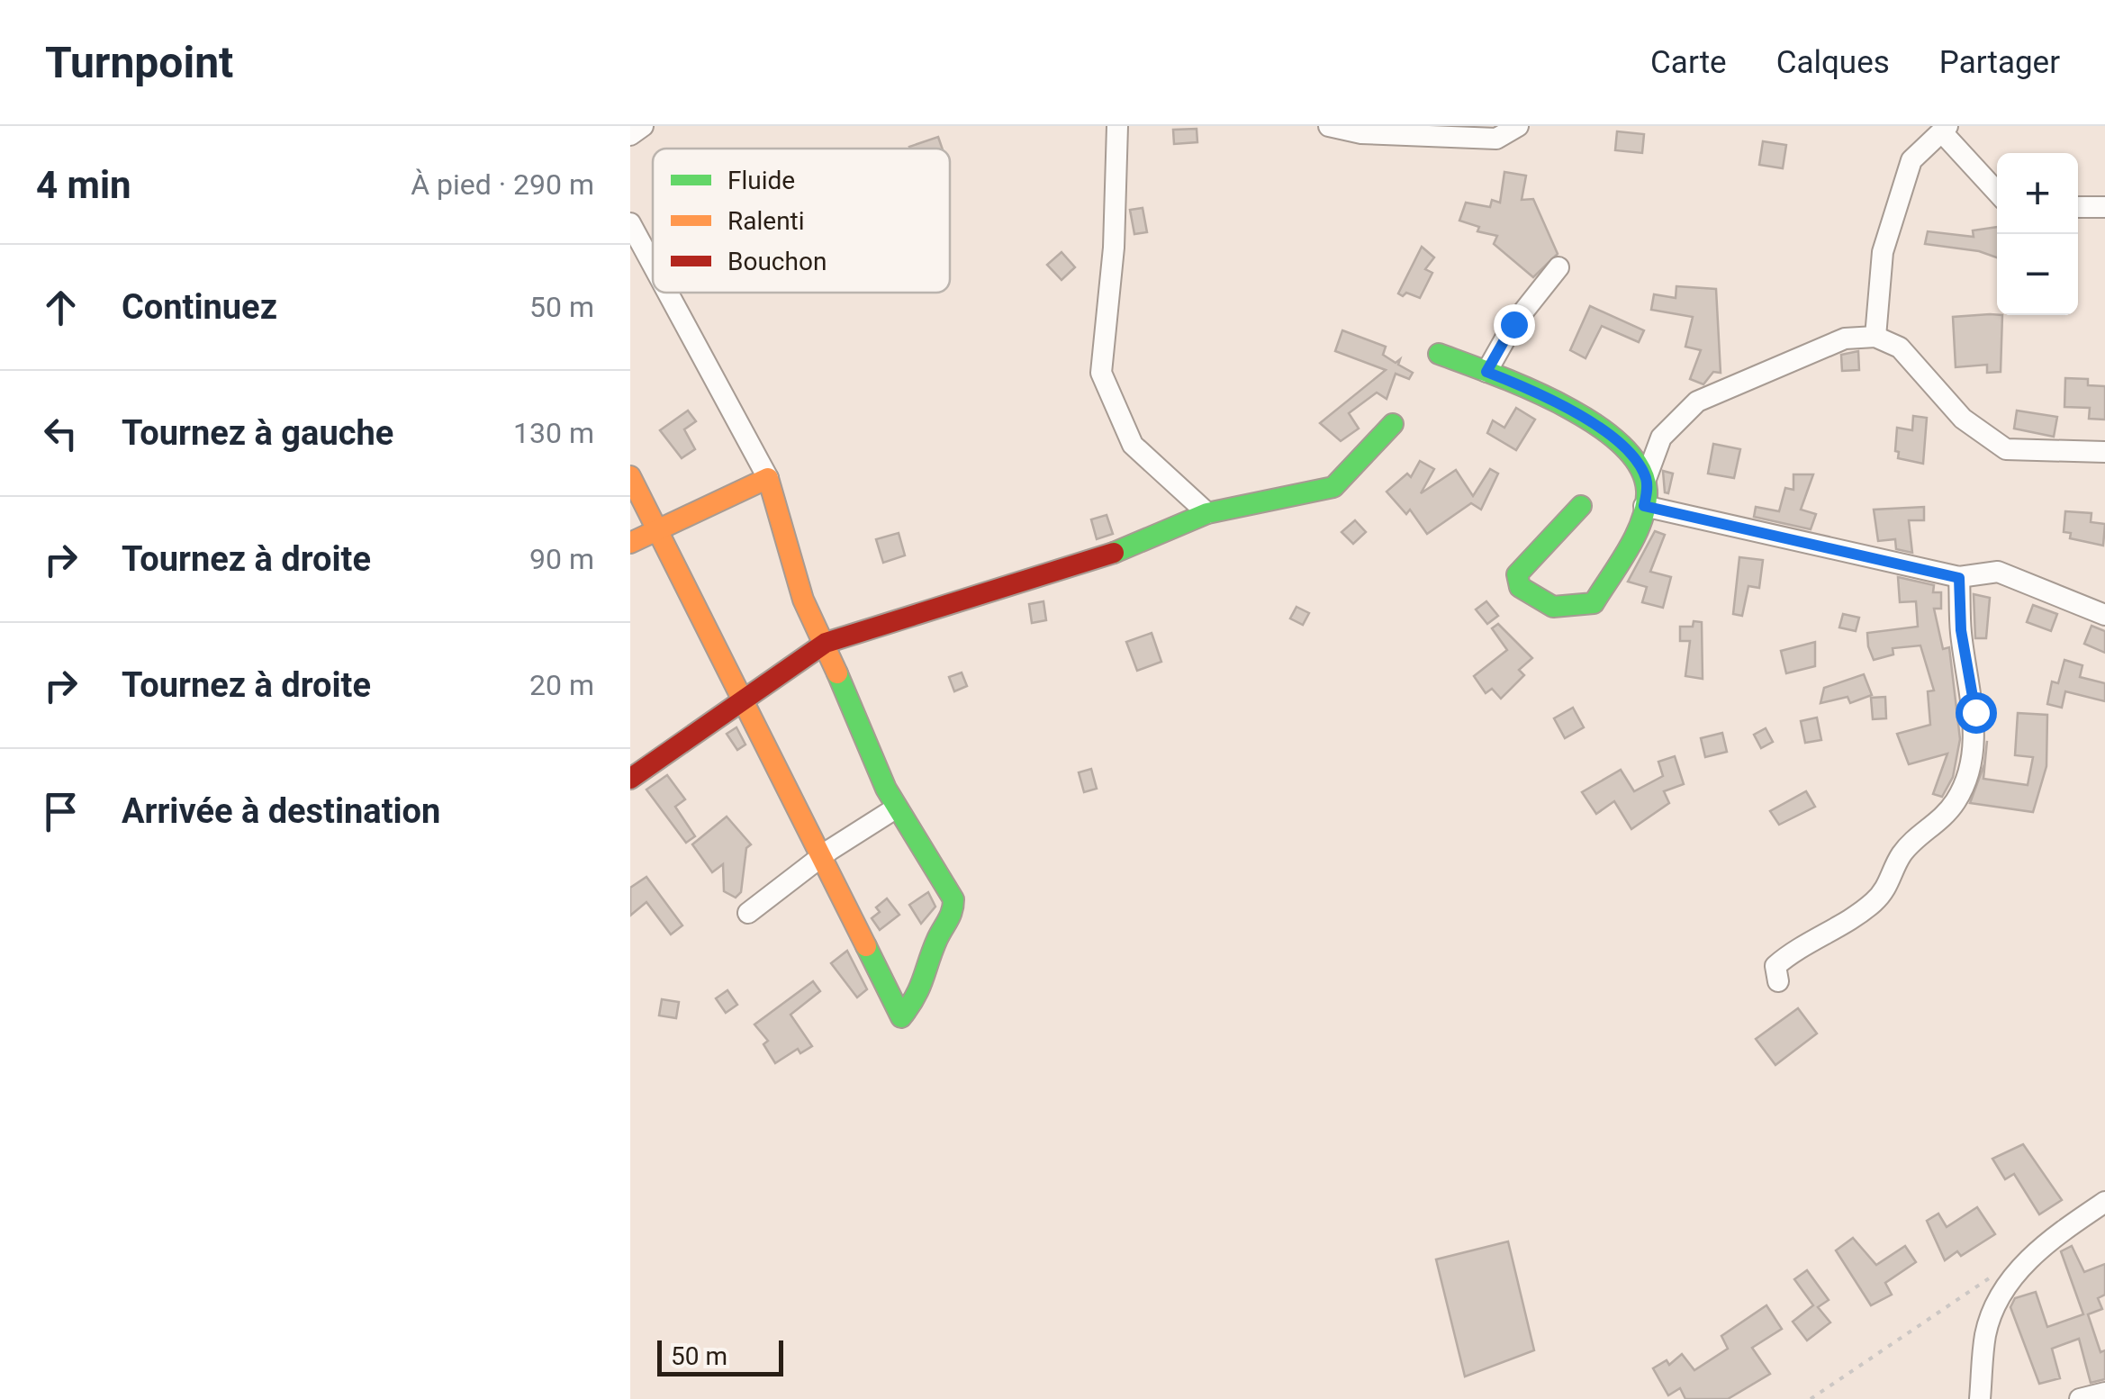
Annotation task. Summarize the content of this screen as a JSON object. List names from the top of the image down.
{
  "legend": ["Fluide", "Ralenti", "Bouchon"],
  "scale_bar": "50 m",
  "page": {
    "header": "Turnpoint",
    "nav": ["Carte", "Calques", "Partager"],
    "heading": ["4 min", "À pied · 290 m"],
    "map_buttons": ["+", "−"],
    "list": [
      ["Continuez", "50 m"],
      ["Tournez à gauche", "130 m"],
      ["Tournez à droite", "90 m"],
      ["Tournez à droite", "20 m"],
      "Arrivée à destination"
    ],
    "scale": "50 m"
  }
}
